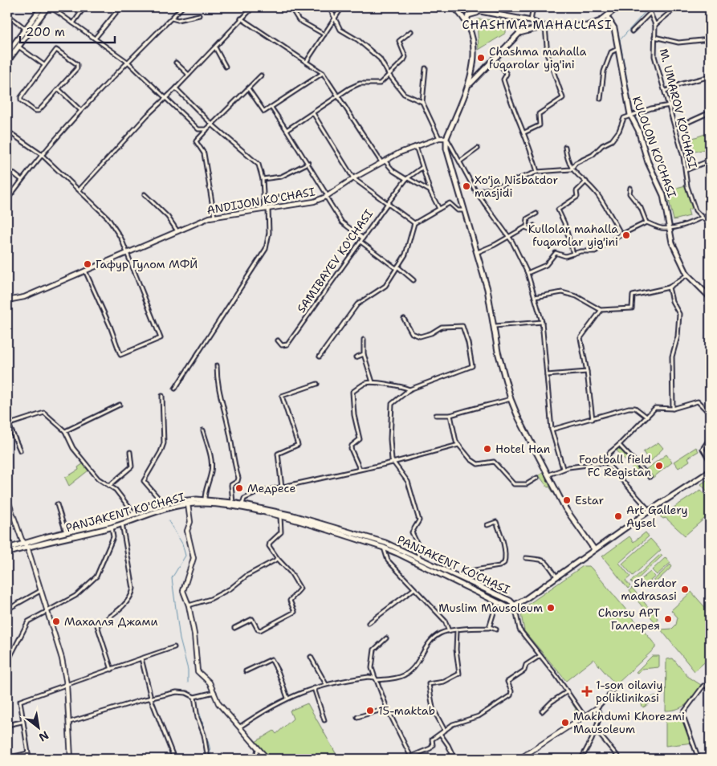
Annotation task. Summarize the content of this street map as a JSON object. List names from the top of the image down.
{
  "streets": {
    "main road": ["KULOLON KO'CHASI", "PANJAKENT KO'CHASI"],
    "street": ["M. UMAROV KO'CHASI", "ANDIJON KO'CHASI", "SAMIBAYEV KO'CHASI"]
  },
  "districts": ["CHASHMA MAHALLASI"],
  "places": {
    "other": [
      "Chashma mahalla fuqarolar yig'ini",
      "Xo'ja Nisbatdor masjidi",
      "Kullolar mahalla fuqarolar yig'ini",
      "Гафур Гулом МФЙ",
      "Hotel Han",
      "Football field FC Registan",
      "Медресе",
      "Estar",
      "Art Gallery Aysel",
      "Sherdor madrasasi",
      "Muslim Mausoleum",
      "Chorsu АРТ Галлерея",
      "Махалля Джами",
      "15-maktab",
      "Makhdumi Khorezmi Mausoleum"
    ],
    "health": ["1-son oilaviy poliklinikasi"]
  },
  "scale_bar": "200 m",
  "north": "bottom right"
}
